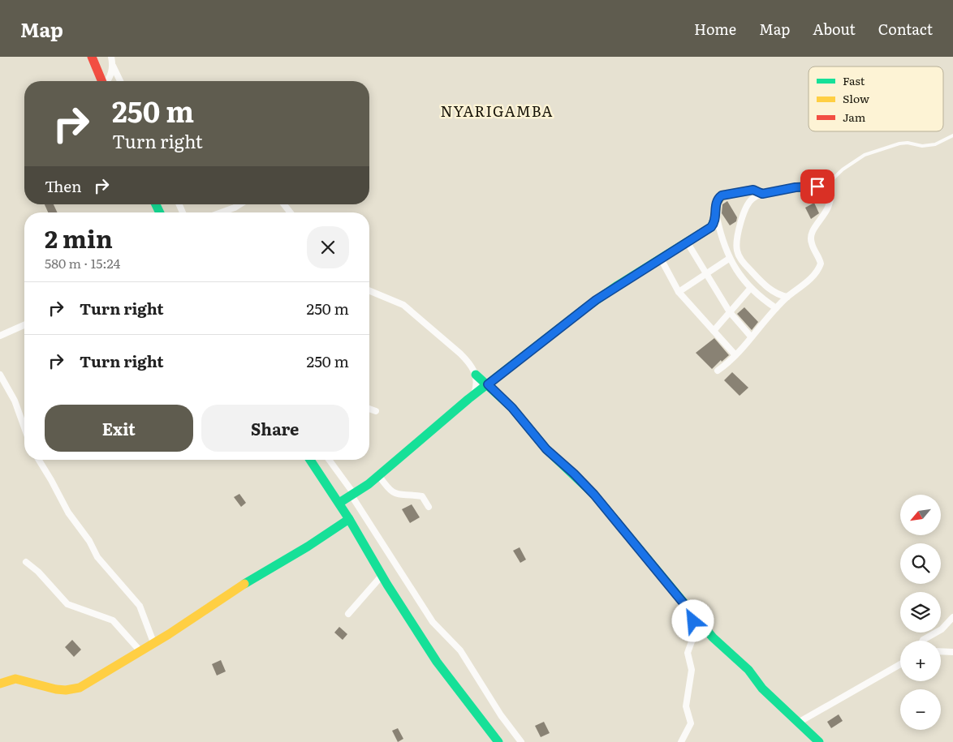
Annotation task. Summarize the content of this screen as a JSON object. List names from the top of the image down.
{
  "districts": ["NYARIGAMBA"],
  "legend": ["Fast", "Slow", "Jam"],
  "north": "bottom left",
  "page": {
    "header": "Map",
    "nav": [
      "Home",
      "Map",
      "About",
      "Contact"
    ],
    "turn": ["250 m", "Turn right"],
    "then": "Then",
    "heading": ["2 min", "580 m · 15:24"],
    "list": [
      {
        "name": "Turn right",
        "value": "250 m"
      },
      {
        "name": "Turn right",
        "value": "250 m"
      }
    ],
    "buttons": ["Exit", "Share"],
    "map_buttons": ["+", "−"]
  }
}
